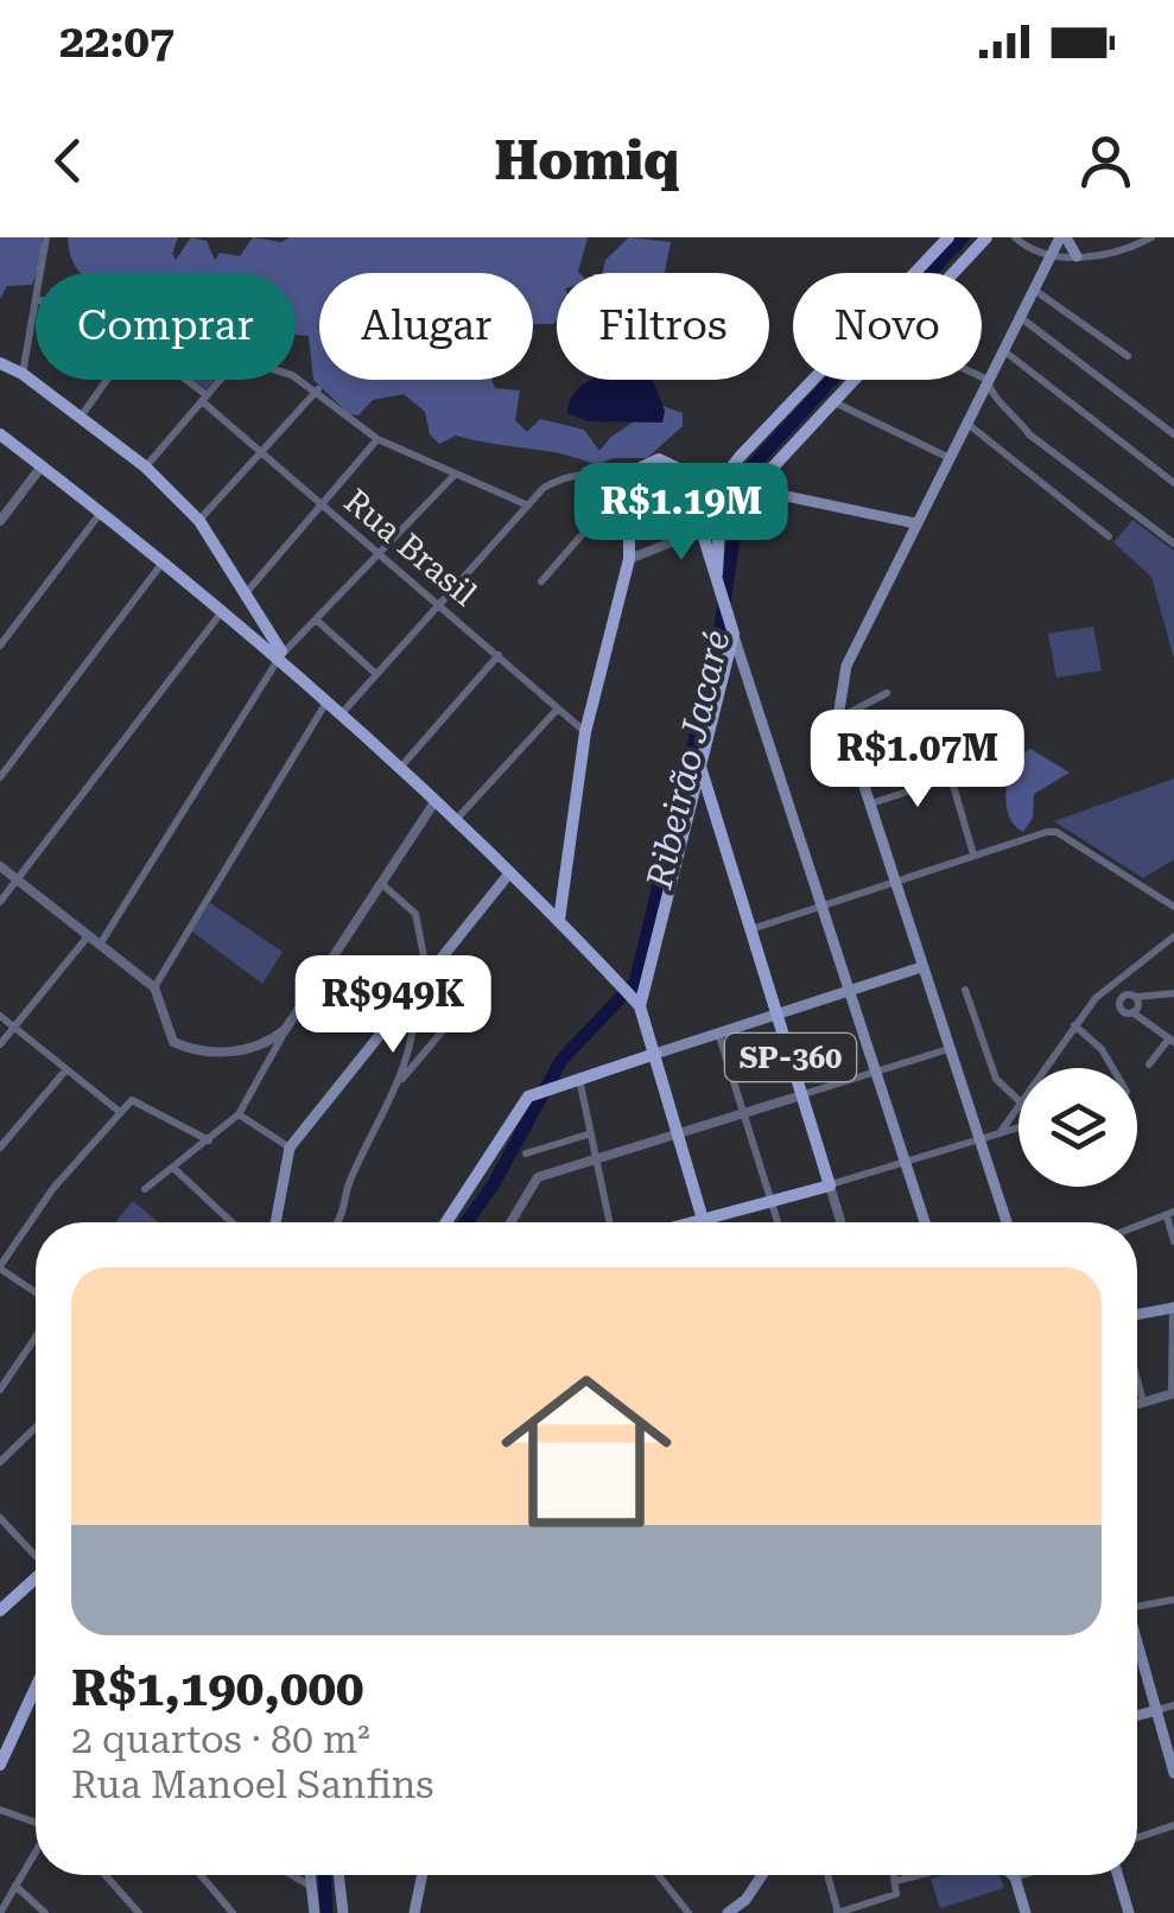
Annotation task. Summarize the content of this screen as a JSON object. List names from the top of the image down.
{
  "streets": {
    "main road": ["SP-360"],
    "street": ["Rua Brasil"]
  },
  "water": ["Ribeirão Jacaré"],
  "page": {
    "status": "22:07",
    "header": "Homiq",
    "chip": [
      "Comprar",
      "Alugar",
      "Filtros",
      "Novo"
    ],
    "price": ["R$1.19M", "R$1.07M", "R$949K"],
    "list": [
      {
        "name": "R$1,190,000",
        "note": "2 quartos · 80 m² · Rua Manoel Sanfins"
      }
    ]
  }
}
